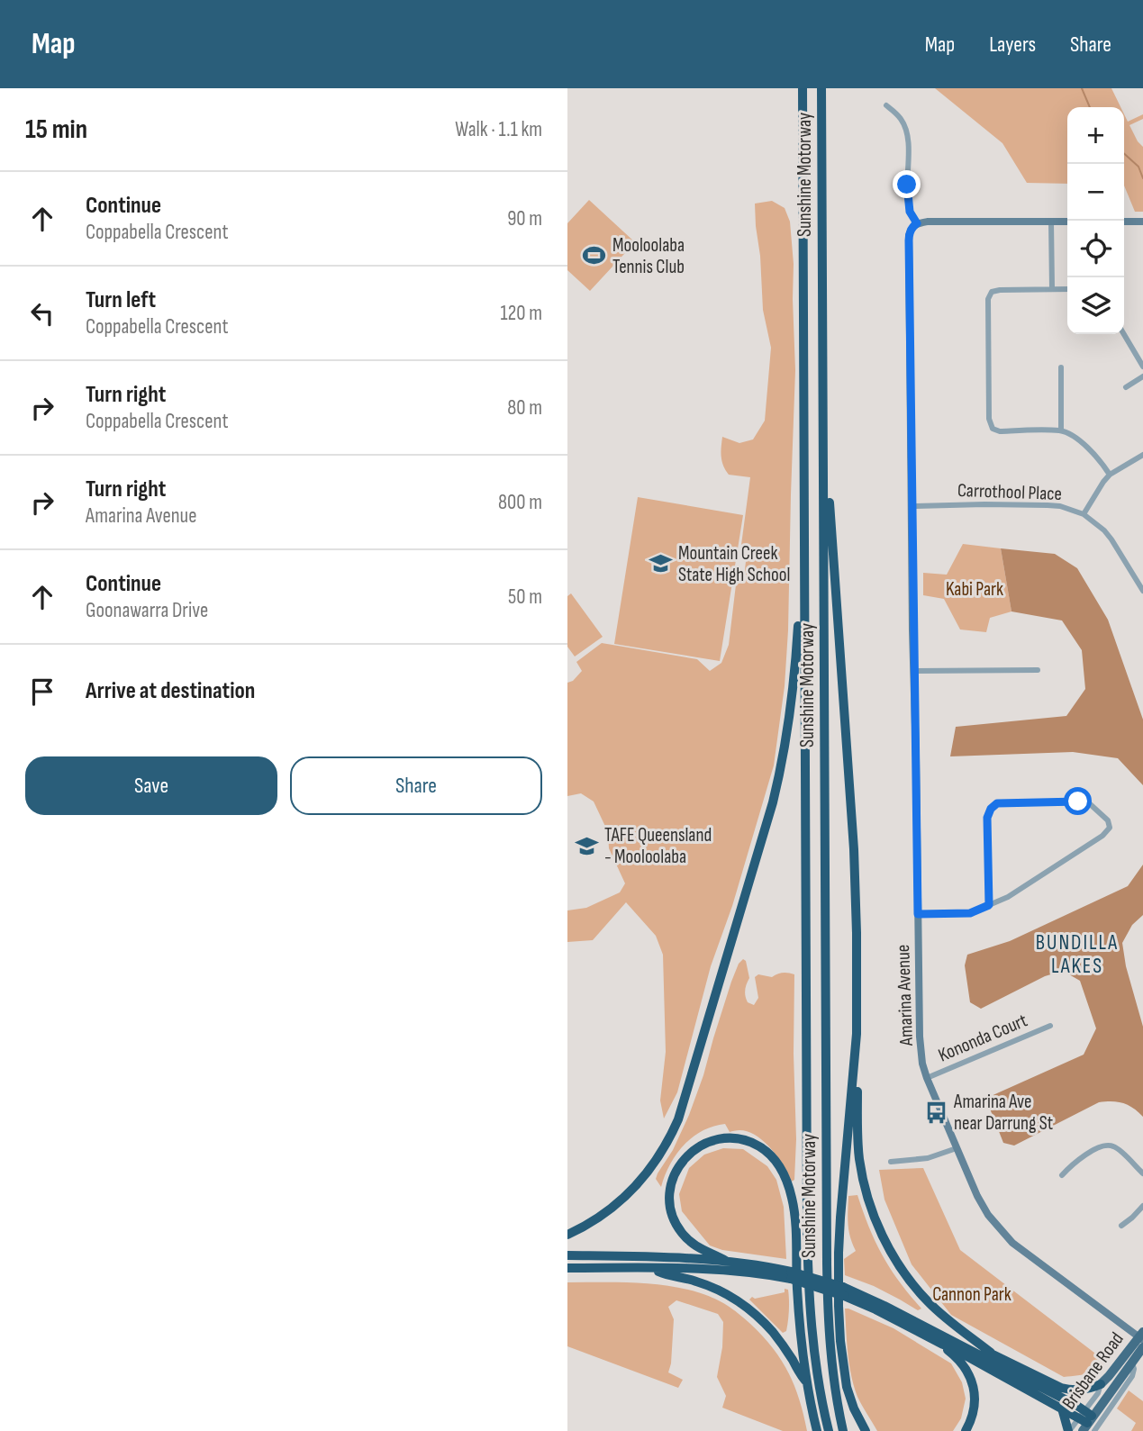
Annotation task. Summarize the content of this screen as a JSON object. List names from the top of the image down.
{
  "streets": {
    "highway": ["Sunshine Motorway"],
    "main road": ["Brisbane Road"],
    "street": ["Carrothool Place", "Amarina Avenue", "Kononda Court"]
  },
  "crossings": [
    ["Sunshine Motorway", "Brisbane Road"],
    ["Carrothool Place", "Amarina Avenue"],
    ["Amarina Avenue", "Kononda Court"],
    ["Amarina Avenue", "Brisbane Road"]
  ],
  "districts": ["BUNDILLA LAKES"],
  "parks": ["Kabi Park", "Cannon Park"],
  "places": {
    "sports": ["Mooloolaba Tennis Club"],
    "school or university": ["Mountain Creek State High School", "TAFE Queensland - Mooloolaba"],
    "bus stop": ["Amarina Ave near Darrung St"]
  },
  "page": {
    "header": "Map",
    "nav": ["Map", "Layers", "Share"],
    "heading": ["15 min", "Walk · 1.1 km"],
    "map_buttons": ["+", "−"],
    "list": [
      ["Continue", "Coppabella Crescent", "90 m"],
      ["Turn left", "Coppabella Crescent", "120 m"],
      ["Turn right", "Coppabella Crescent", "80 m"],
      ["Turn right", "Amarina Avenue", "800 m"],
      ["Continue", "Goonawarra Drive", "50 m"],
      "Arrive at destination"
    ],
    "buttons": ["Save", "Share"]
  }
}
